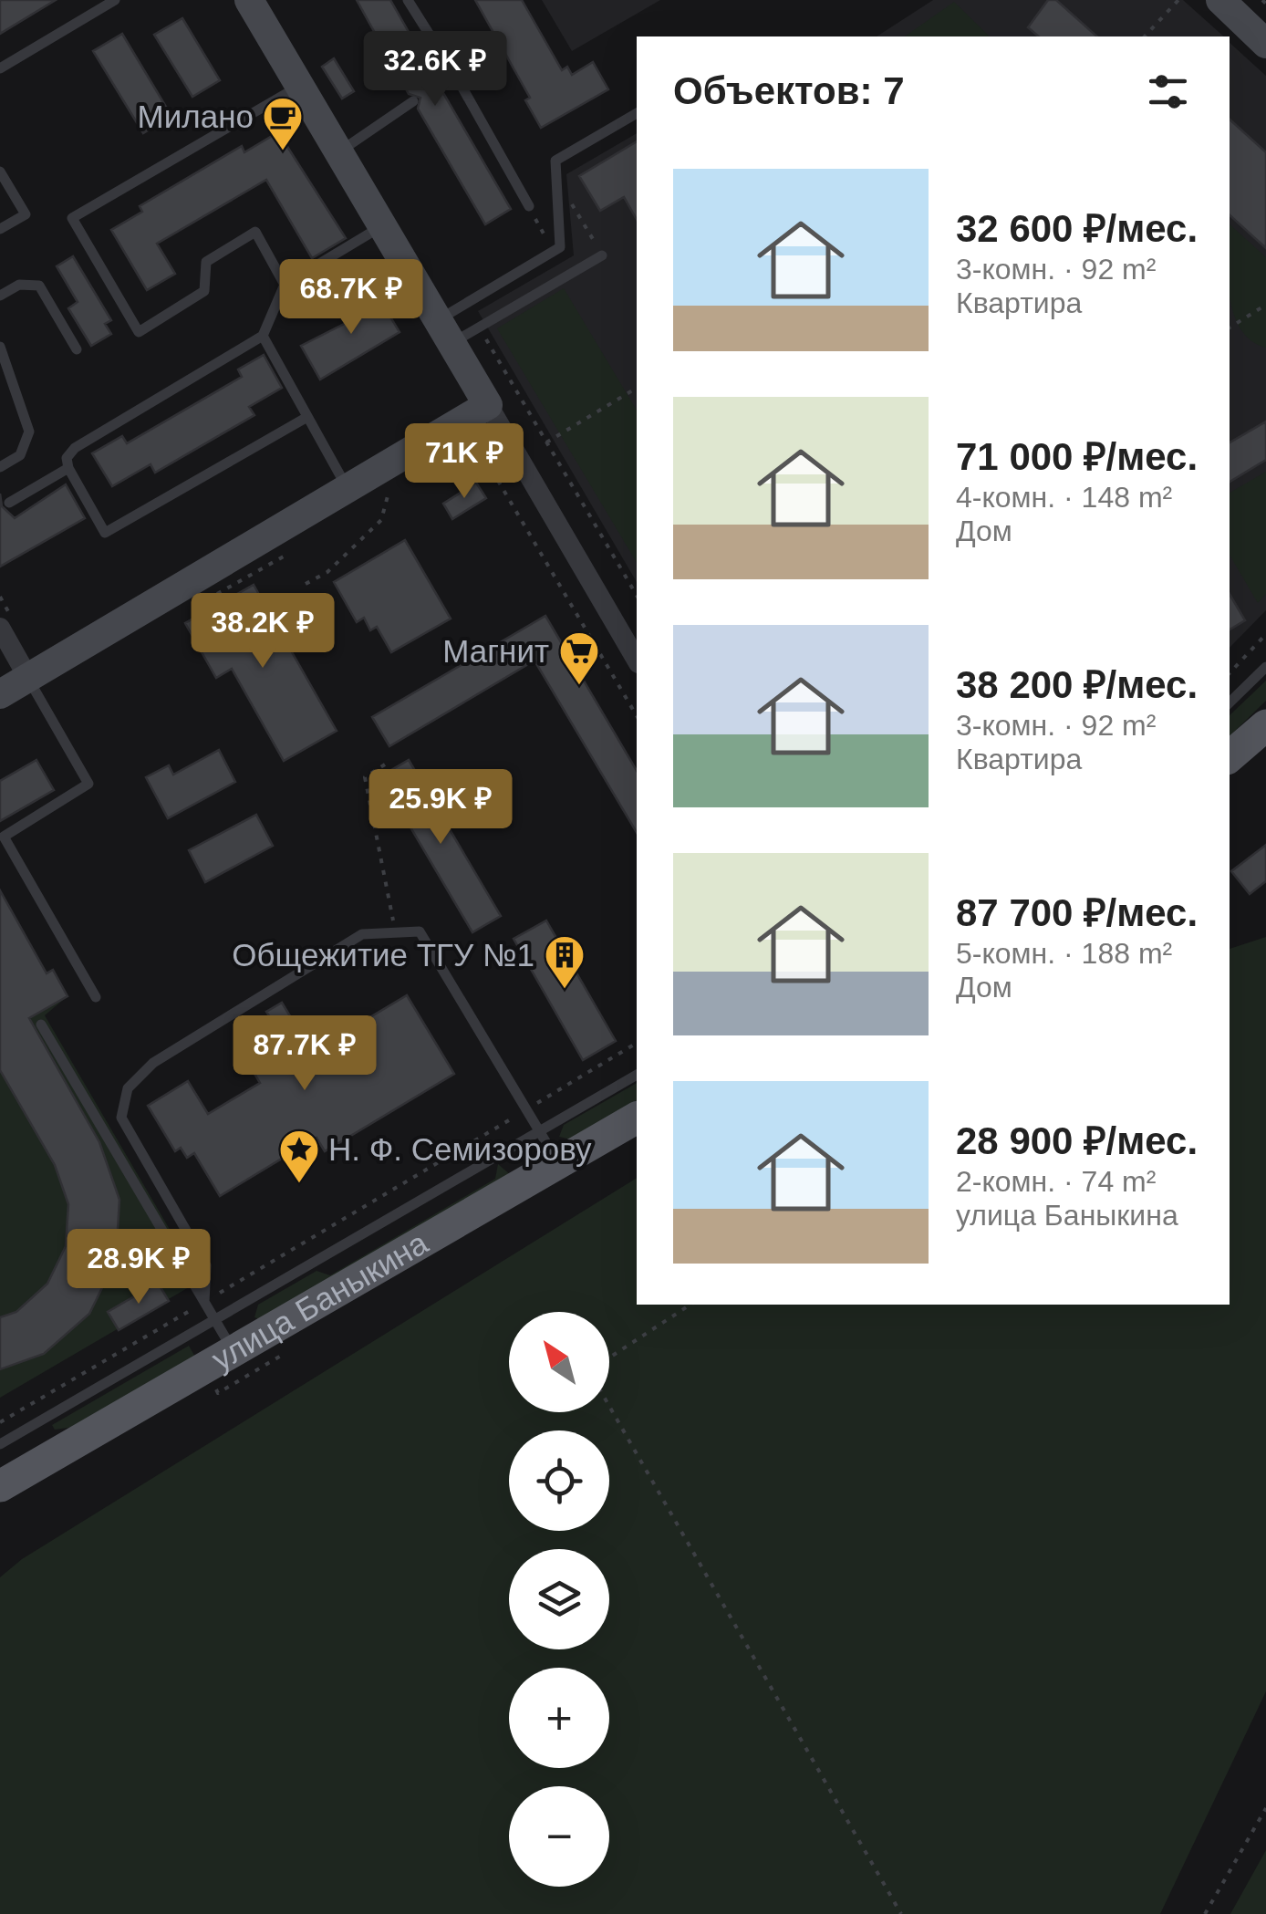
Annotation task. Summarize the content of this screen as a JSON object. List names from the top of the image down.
{
  "streets": {
    "main road": ["улица Баныкина"]
  },
  "places": {
    "cafe": ["Милано"],
    "supermarket": ["Магнит"],
    "building": ["Общежитие ТГУ №1"],
    "place": ["Н. Ф. Семизорову"]
  },
  "north": "top left",
  "page": {
    "price": [
      "32.6K ₽",
      "68.7K ₽",
      "71K ₽",
      "38.2K ₽",
      "25.9K ₽",
      "87.7K ₽",
      "28.9K ₽"
    ],
    "heading": "Объектов: 7",
    "list": [
      {
        "name": "32 600 ₽/мес.",
        "note": "3-комн. · 92 m² · Квартира"
      },
      {
        "name": "71 000 ₽/мес.",
        "note": "4-комн. · 148 m² · Дом"
      },
      {
        "name": "38 200 ₽/мес.",
        "note": "3-комн. · 92 m² · Квартира"
      },
      {
        "name": "87 700 ₽/мес.",
        "note": "5-комн. · 188 m² · Дом"
      },
      {
        "name": "28 900 ₽/мес.",
        "note": "2-комн. · 74 m² · улица Баныкина"
      }
    ],
    "map_buttons": ["+", "−"]
  }
}
